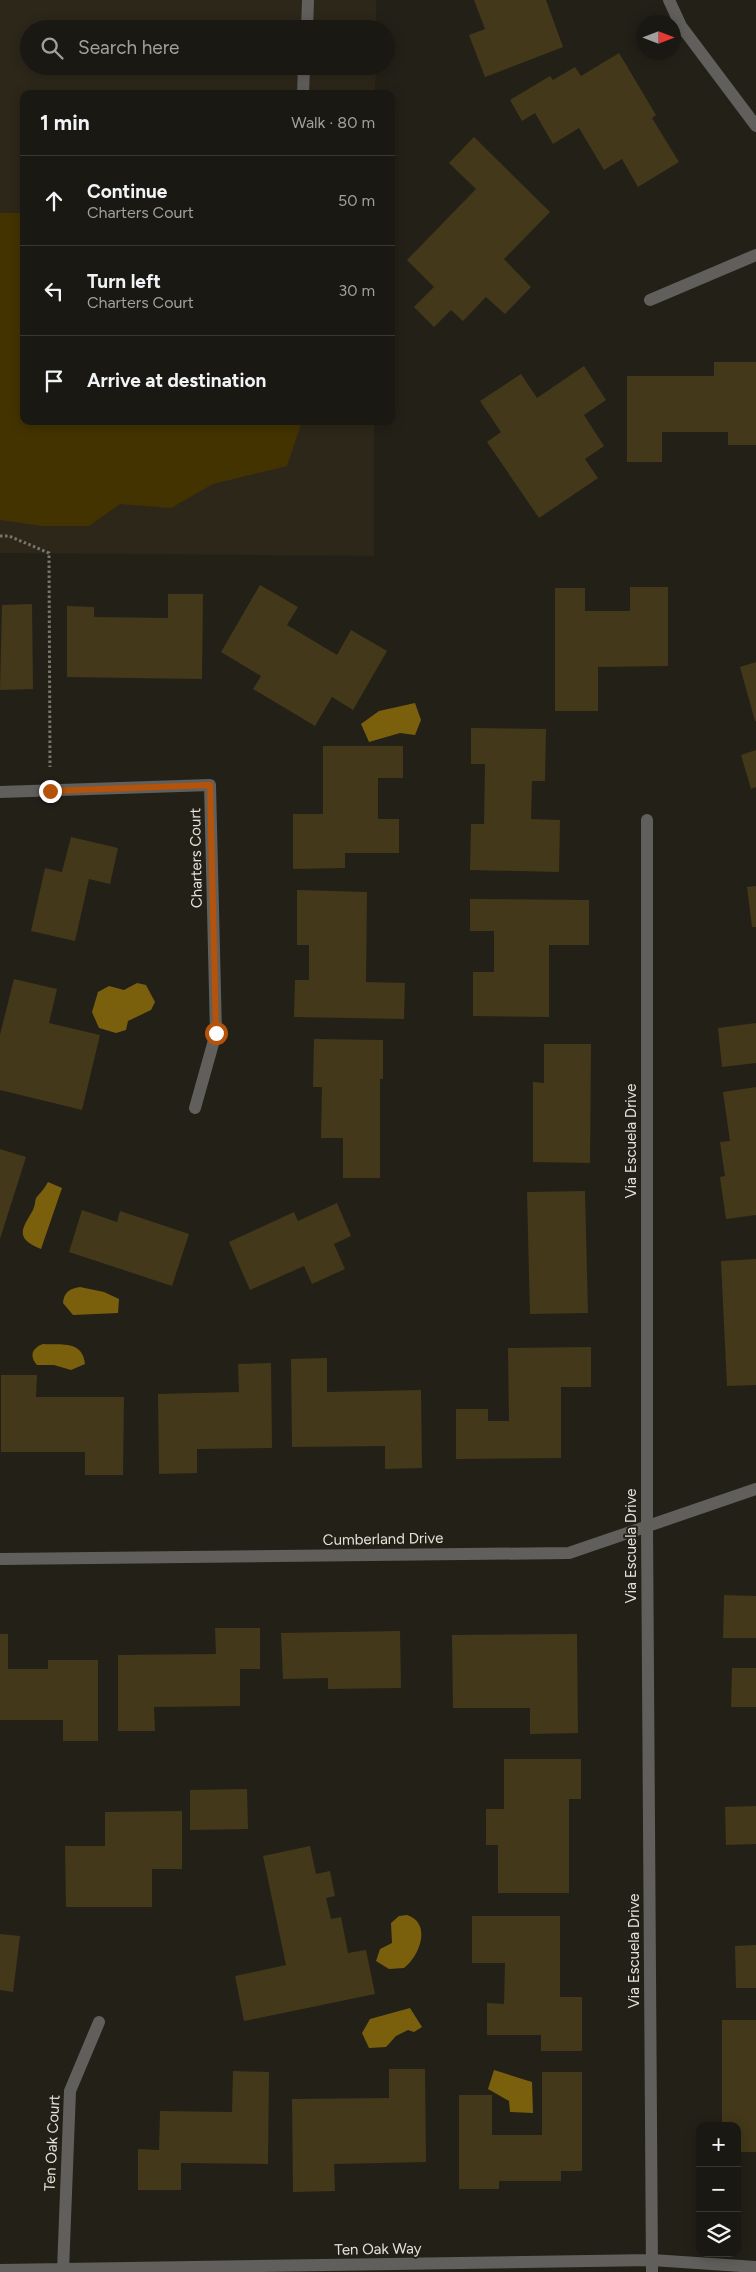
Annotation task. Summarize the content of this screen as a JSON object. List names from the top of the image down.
{
  "streets": {
    "street": [
      "Charters Court",
      "Via Escuela Drive",
      "Cumberland Drive",
      "Ten Oak Court",
      "Ten Oak Way"
    ]
  },
  "crossings": [
    ["Via Escuela Drive", "Cumberland Drive"],
    ["Via Escuela Drive", "Ten Oak Way"],
    ["Ten Oak Court", "Ten Oak Way"]
  ],
  "north": "right",
  "page": {
    "search": "Search here",
    "heading": ["1 min", "Walk · 80 m"],
    "list": [
      ["Continue", "Charters Court", "50 m"],
      ["Turn left", "Charters Court", "30 m"],
      "Arrive at destination"
    ],
    "map_buttons": ["+", "−"]
  }
}
